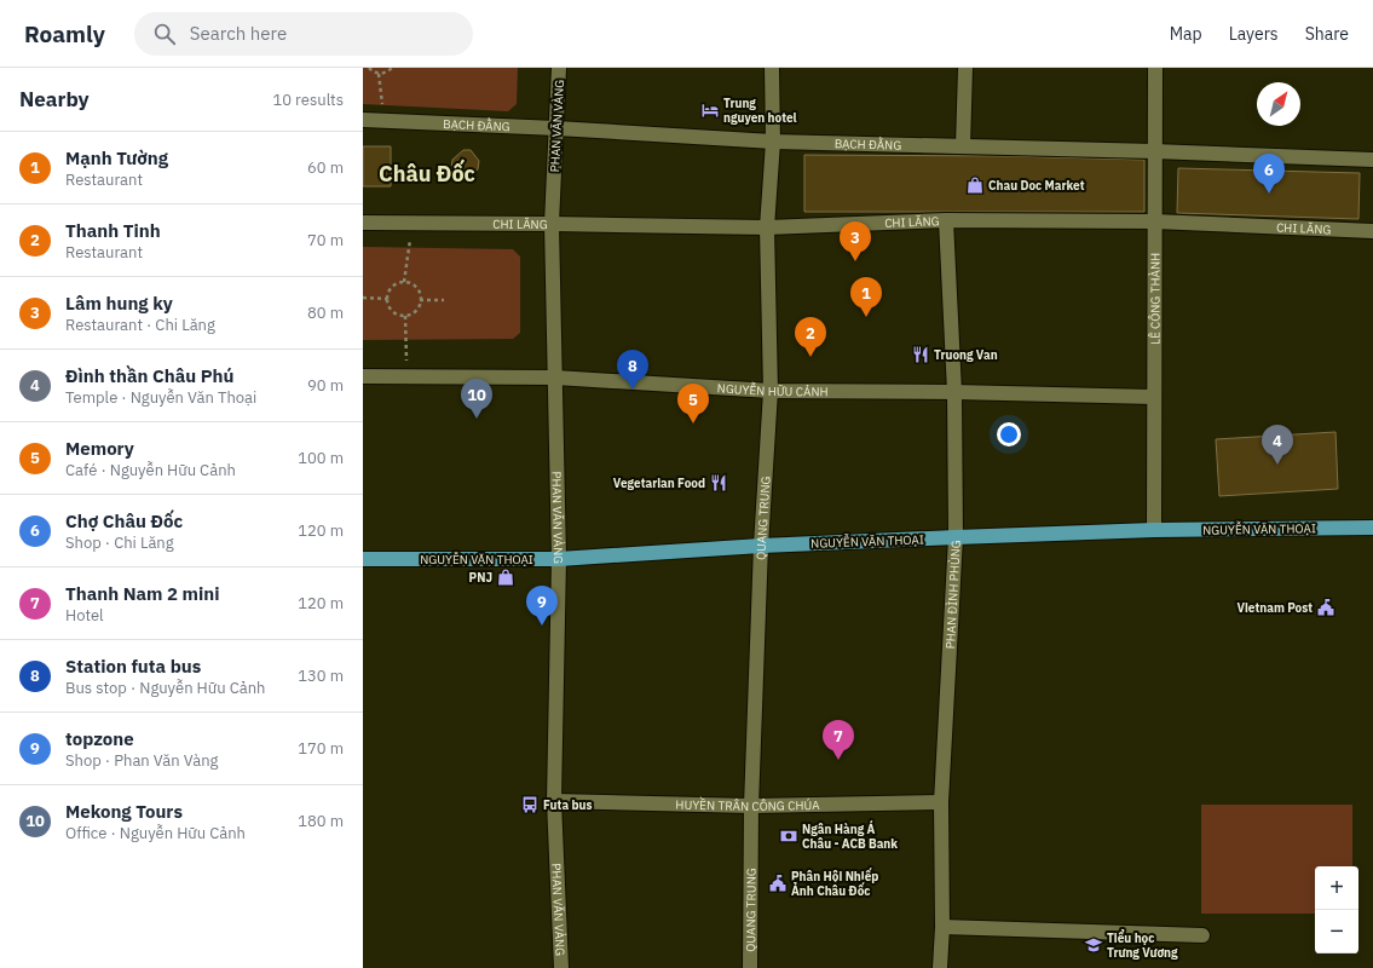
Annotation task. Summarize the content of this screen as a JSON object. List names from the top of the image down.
{
  "streets": {
    "main road": ["NGUYỄN VĂN THOẠI"],
    "street": [
      "BẠCH ĐẰNG",
      "PHAN VĂN VÀNG",
      "CHI LĂNG",
      "LÊ CÔNG THÀNH",
      "NGUYỄN HỮU CẢNH",
      "QUANG TRUNG",
      "PHAN ĐÌNH PHÙNG",
      "HUYỀN TRÂN CÔNG CHÚA"
    ]
  },
  "crossings": [
    ["BẠCH ĐẰNG", "PHAN VĂN VÀNG"],
    ["BẠCH ĐẰNG", "LÊ CÔNG THÀNH"],
    ["BẠCH ĐẰNG", "QUANG TRUNG"],
    ["PHAN VĂN VÀNG", "CHI LĂNG"],
    ["PHAN VĂN VÀNG", "NGUYỄN HỮU CẢNH"],
    ["PHAN VĂN VÀNG", "NGUYỄN VĂN THOẠI"],
    ["PHAN VĂN VÀNG", "HUYỀN TRÂN CÔNG CHÚA"],
    ["CHI LĂNG", "LÊ CÔNG THÀNH"],
    ["CHI LĂNG", "QUANG TRUNG"],
    ["CHI LĂNG", "PHAN ĐÌNH PHÙNG"],
    ["LÊ CÔNG THÀNH", "NGUYỄN HỮU CẢNH"],
    ["LÊ CÔNG THÀNH", "NGUYỄN VĂN THOẠI"],
    ["NGUYỄN HỮU CẢNH", "QUANG TRUNG"],
    ["NGUYỄN HỮU CẢNH", "PHAN ĐÌNH PHÙNG"],
    ["QUANG TRUNG", "NGUYỄN VĂN THOẠI"],
    ["QUANG TRUNG", "HUYỀN TRÂN CÔNG CHÚA"],
    ["NGUYỄN VĂN THOẠI", "PHAN ĐÌNH PHÙNG"],
    ["PHAN ĐÌNH PHÙNG", "HUYỀN TRÂN CÔNG CHÚA"]
  ],
  "districts": ["Châu Đốc"],
  "places": {
    "hotel": ["Trung nguyen hotel"],
    "shop": ["Chau Doc Market", "PNJ"],
    "restaurant": ["Truong Van", "Vegetarian Food"],
    "public building": ["Vietnam Post", "Phân Hội Nhiếp Ảnh Châu Đốc"],
    "bus stop": ["Futa bus"],
    "bank": ["Ngân Hàng Á Châu - ACB Bank"],
    "school or university": ["Tiểu học Trưng Vương"]
  },
  "north": "top right",
  "page": {
    "header": "Roamly",
    "search": "Search here",
    "nav": ["Map", "Layers", "Share"],
    "heading": ["Nearby", "10 results"],
    "list": [
      {
        "mark": "1",
        "name": "Mạnh Tường",
        "note": "Restaurant",
        "value": "60 m"
      },
      {
        "mark": "2",
        "name": "Thanh Tinh",
        "note": "Restaurant",
        "value": "70 m"
      },
      {
        "mark": "3",
        "name": "Lâm hung ky",
        "note": "Restaurant · Chi Lăng",
        "value": "80 m"
      },
      {
        "mark": "4",
        "name": "Đình thần Châu Phú",
        "note": "Temple · Nguyễn Văn Thoại",
        "value": "90 m"
      },
      {
        "mark": "5",
        "name": "Memory",
        "note": "Café · Nguyễn Hữu Cảnh",
        "value": "100 m"
      },
      {
        "mark": "6",
        "name": "Chợ Châu Đốc",
        "note": "Shop · Chi Lăng",
        "value": "120 m"
      },
      {
        "mark": "7",
        "name": "Thanh Nam 2 mini",
        "note": "Hotel",
        "value": "120 m"
      },
      {
        "mark": "8",
        "name": "Station futa bus",
        "note": "Bus stop · Nguyễn Hữu Cảnh",
        "value": "130 m"
      },
      {
        "mark": "9",
        "name": "topzone",
        "note": "Shop · Phan Văn Vàng",
        "value": "170 m"
      },
      {
        "mark": "10",
        "name": "Mekong Tours",
        "note": "Office · Nguyễn Hữu Cảnh",
        "value": "180 m"
      }
    ],
    "pins": [
      "6",
      "3",
      "1",
      "2",
      "8",
      "10",
      "5",
      "4",
      "9",
      "7"
    ],
    "map_buttons": ["+", "−"]
  }
}
